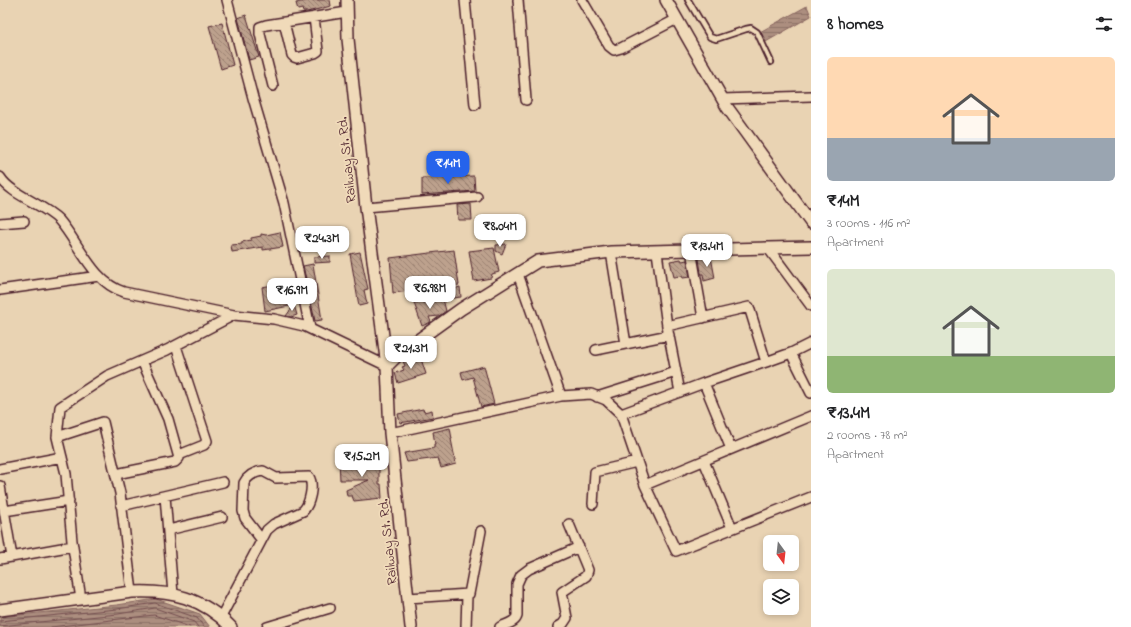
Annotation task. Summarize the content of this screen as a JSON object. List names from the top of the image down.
{
  "streets": {
    "street": ["Railway St. Rd."]
  },
  "north": "bottom",
  "page": {
    "heading": "8 homes",
    "list": [
      {
        "name": "₹14M",
        "note": "3 rooms · 116 m² · Apartment"
      },
      {
        "name": "₹13.4M",
        "note": "2 rooms · 78 m² · Apartment"
      }
    ],
    "price": [
      "₹14M",
      "₹8.04M",
      "₹24.3M",
      "₹13.4M",
      "₹6.98M",
      "₹16.9M",
      "₹21.3M",
      "₹15.2M"
    ]
  }
}
